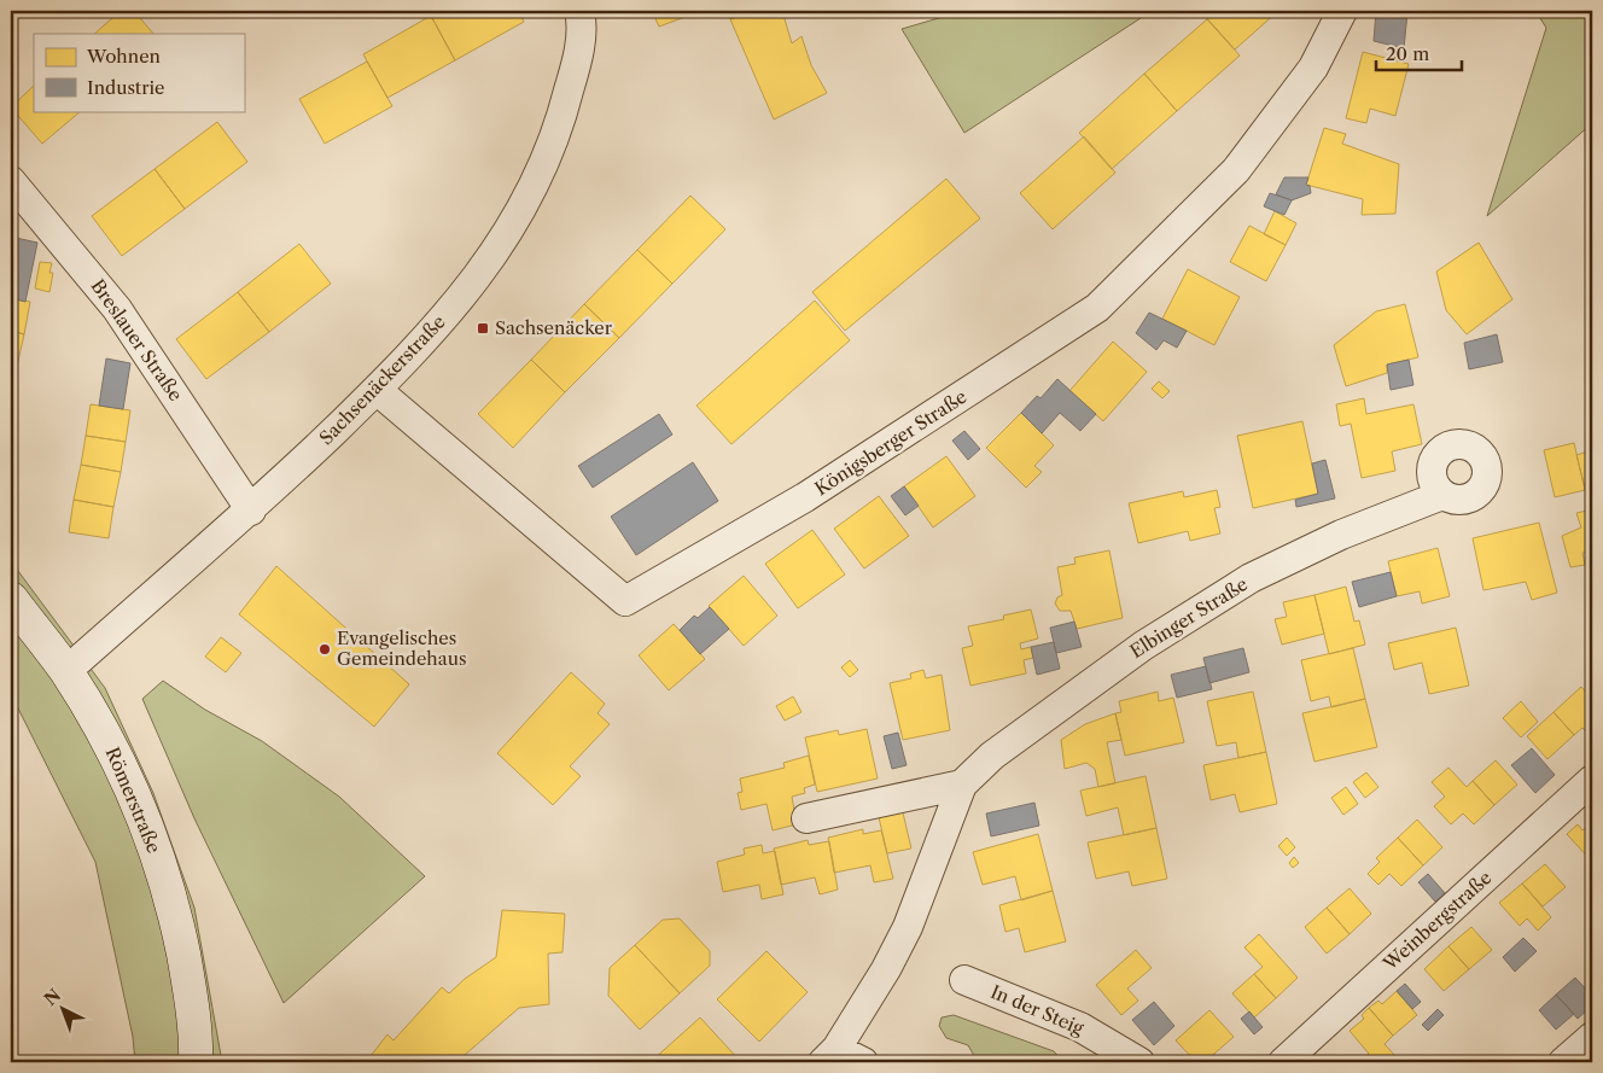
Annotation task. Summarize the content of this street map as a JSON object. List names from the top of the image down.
{
  "streets": {
    "main road": ["Römerstraße"],
    "street": [
      "Breslauer Straße",
      "Sachsenäckerstraße",
      "Königsberger Straße",
      "Elbinger Straße",
      "Weinbergstraße",
      "In der Steig"
    ]
  },
  "crossings": [
    ["Breslauer Straße", "Sachsenäckerstraße"],
    ["Sachsenäckerstraße", "Königsberger Straße"],
    ["Sachsenäckerstraße", "Römerstraße"]
  ],
  "places": {
    "transit": ["Sachsenäcker"],
    "other": ["Evangelisches Gemeindehaus"]
  },
  "legend": ["Wohnen", "Industrie"],
  "scale_bar": "20 m",
  "north": "top left"
}
